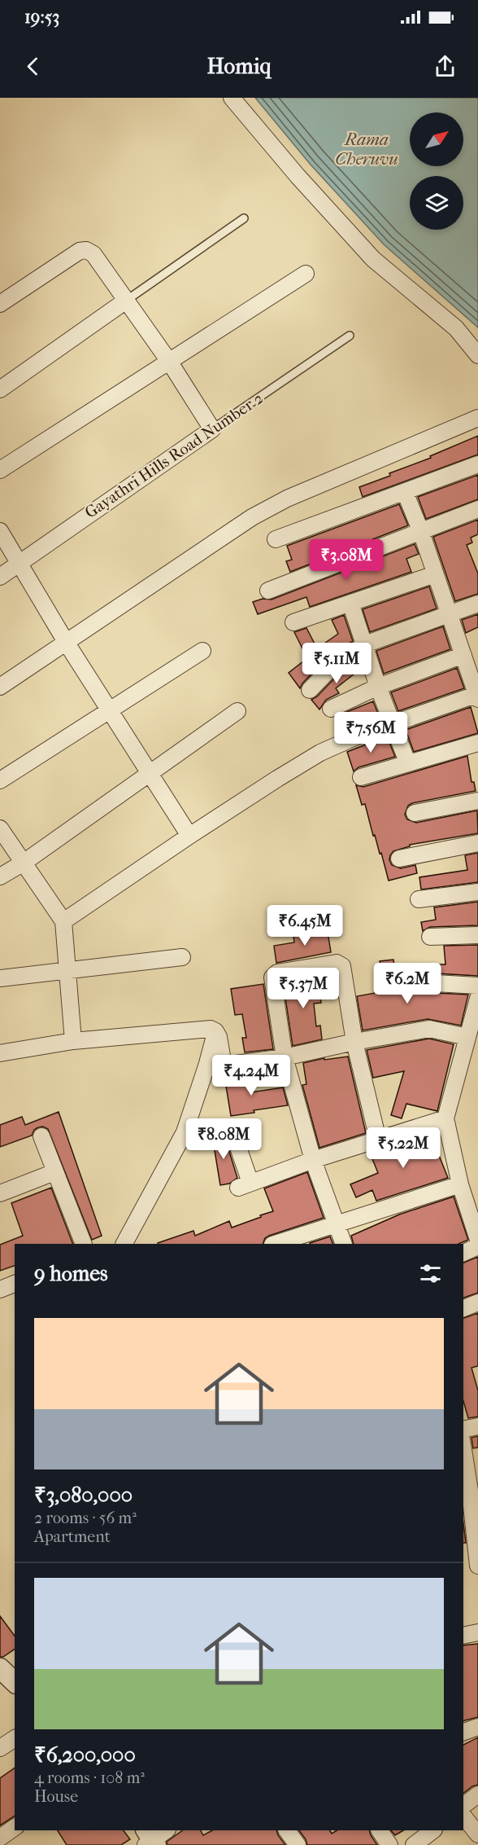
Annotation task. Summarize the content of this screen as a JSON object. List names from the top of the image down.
{
  "streets": {
    "street": ["Gayathri Hills Road Number 2"]
  },
  "water": ["Rama Cheruvu"],
  "north": "top right",
  "page": {
    "status": "19:53",
    "header": "Homiq",
    "price": [
      "₹3.08M",
      "₹5.11M",
      "₹7.56M",
      "₹6.45M",
      "₹6.2M",
      "₹5.37M",
      "₹4.24M",
      "₹8.08M",
      "₹5.22M"
    ],
    "heading": "9 homes",
    "list": [
      {
        "name": "₹3,080,000",
        "note": "2 rooms · 56 m² · Apartment"
      },
      {
        "name": "₹6,200,000",
        "note": "4 rooms · 108 m² · House"
      }
    ]
  }
}
